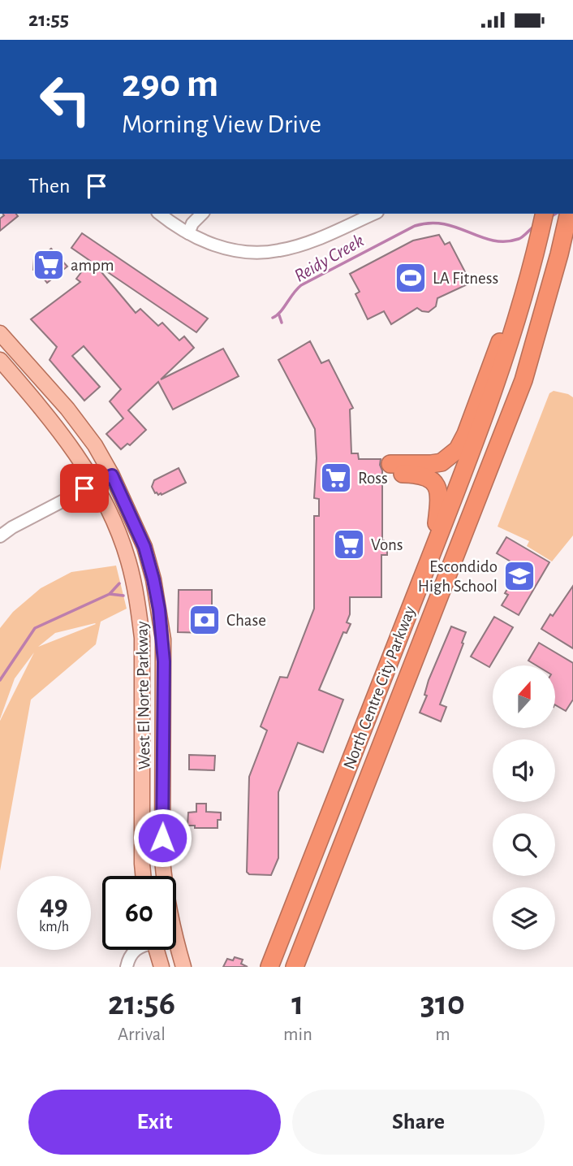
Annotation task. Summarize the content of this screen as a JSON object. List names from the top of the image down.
{
  "streets": {
    "highway": ["North Centre City Parkway"],
    "main road": ["West El Norte Parkway"]
  },
  "water": ["Reidy Creek"],
  "places": {
    "supermarket": ["ampm", "Ross", "Vons"],
    "sports": ["LA Fitness"],
    "school or university": ["Escondido High School"],
    "bank": ["Chase"]
  },
  "north": "top",
  "page": {
    "status": "21:55",
    "turn": ["290 m", "Morning View Drive"],
    "then": "Then",
    "speed": "49 km/h",
    "limit": "60",
    "eta": [
      "21:56",
      "Arrival",
      "1",
      "min",
      "310",
      "m"
    ],
    "buttons": ["Exit", "Share"]
  }
}
